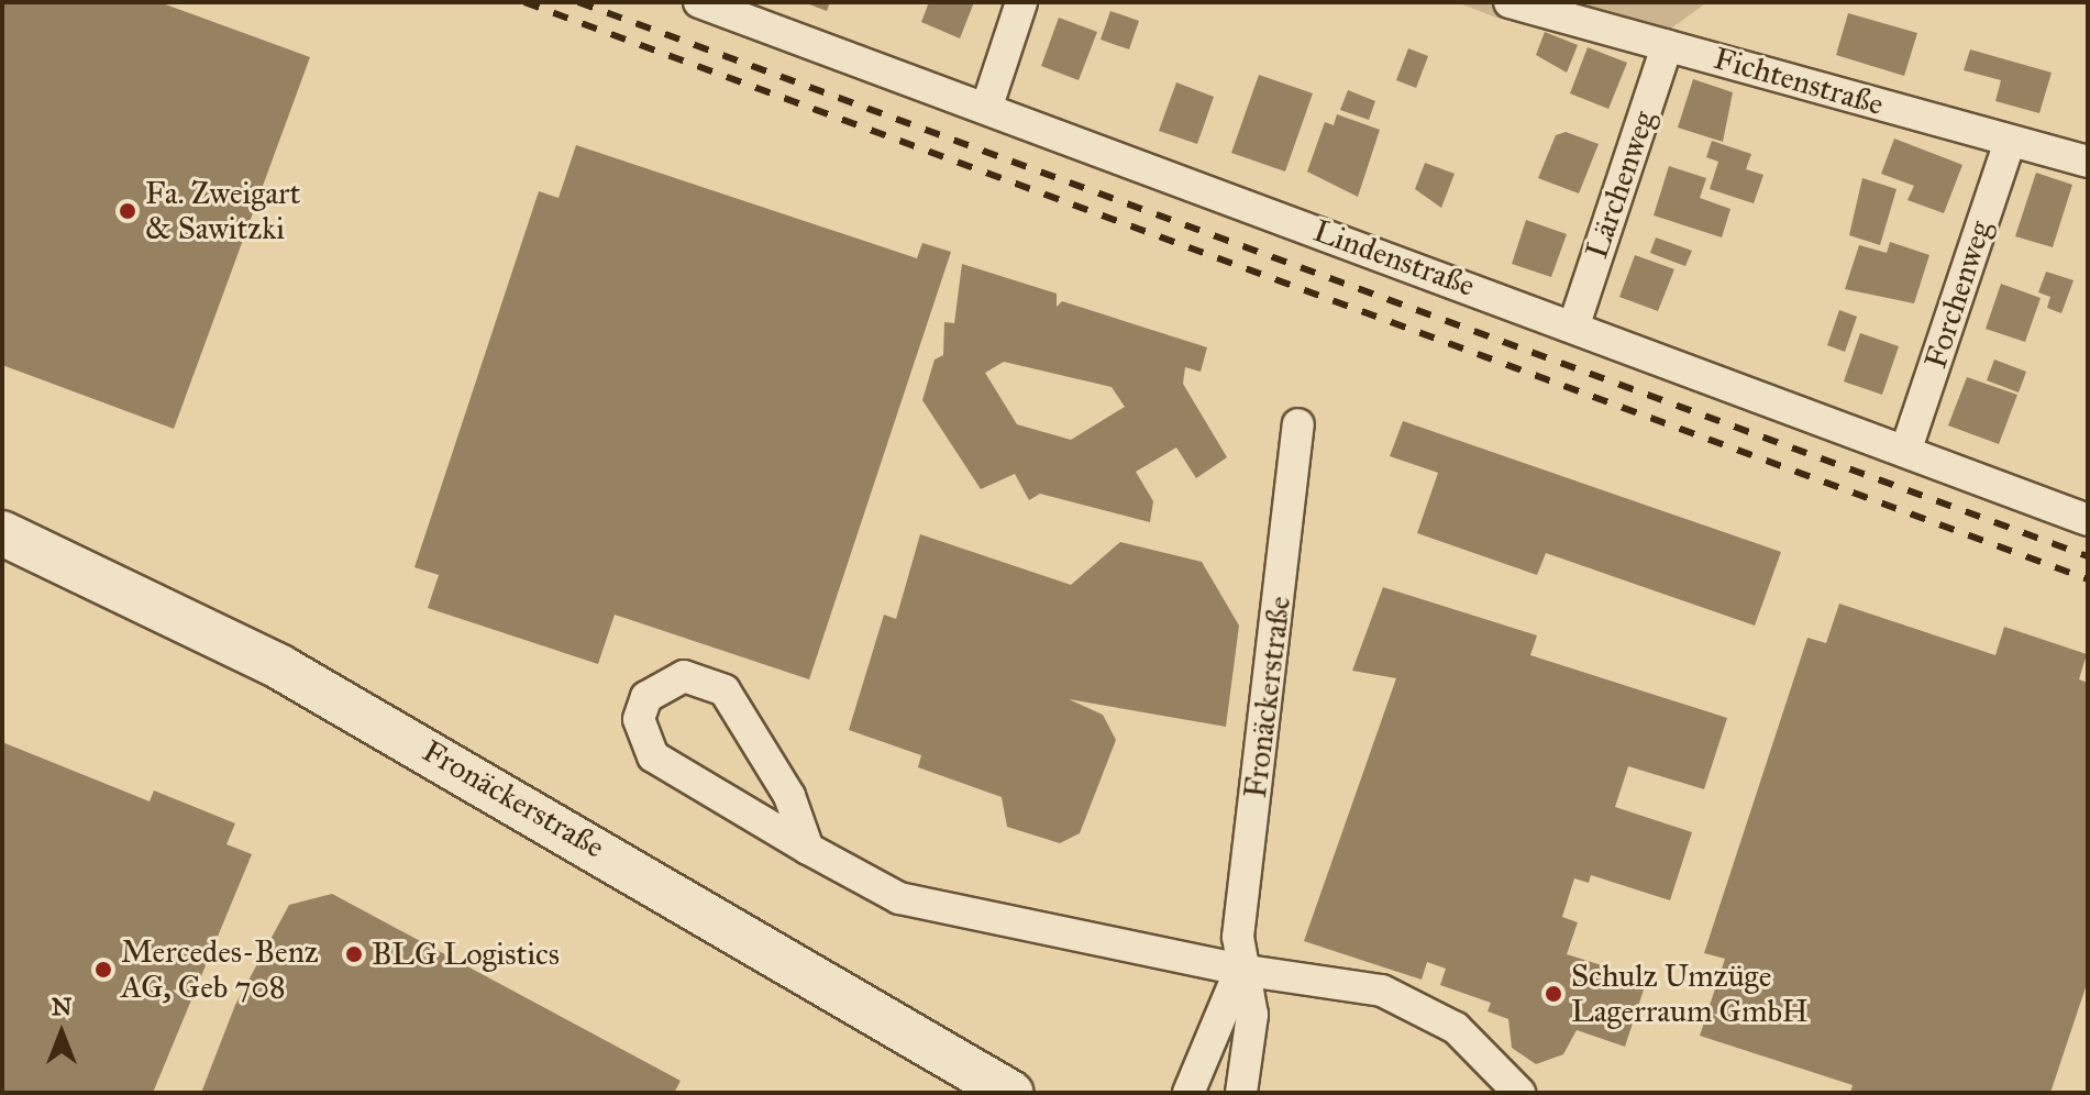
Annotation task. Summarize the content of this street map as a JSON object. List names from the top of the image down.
{
  "streets": {
    "main road": ["Fronäckerstraße"],
    "street": [
      "Fichtenstraße",
      "Lärchenweg",
      "Lindenstraße",
      "Forchenweg"
    ]
  },
  "crossings": [
    ["Fichtenstraße", "Lärchenweg"],
    ["Fichtenstraße", "Forchenweg"],
    ["Lärchenweg", "Lindenstraße"],
    ["Lindenstraße", "Forchenweg"]
  ],
  "places": [
    "Fa. Zweigart & Sawitzki",
    "BLG Logistics",
    "Mercedes-Benz AG, Geb 708",
    "Schulz Umzüge Lagerraum GmbH"
  ],
  "north": "top"
}
